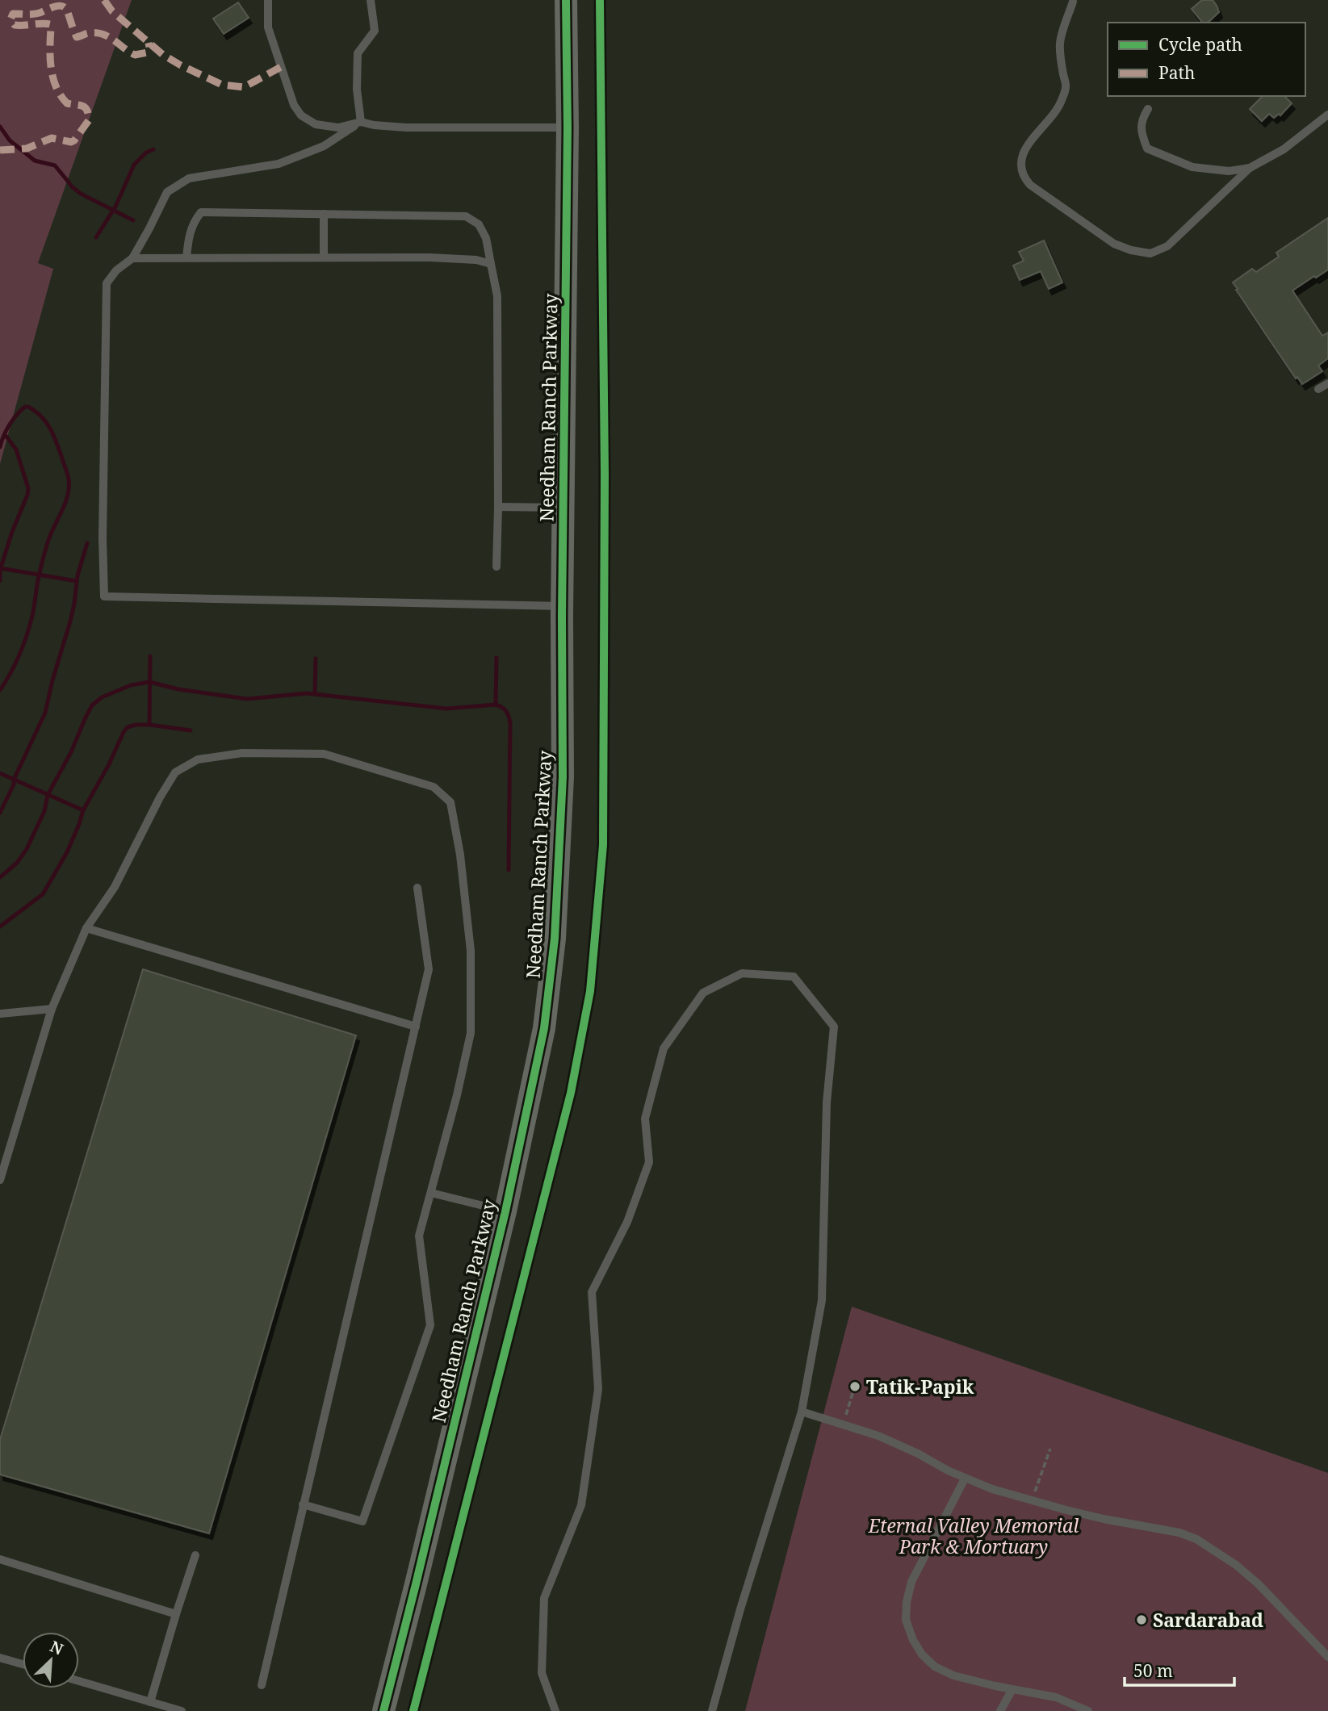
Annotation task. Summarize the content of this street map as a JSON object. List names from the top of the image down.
{
  "streets": {
    "street": ["Needham Ranch Parkway"]
  },
  "parks": ["Eternal Valley Memorial Park & Mortuary"],
  "places": ["Tatik-Papik", "Sardarabad"],
  "legend": ["Cycle path", "Path"],
  "scale_bar": "50 m",
  "north": "top right"
}
